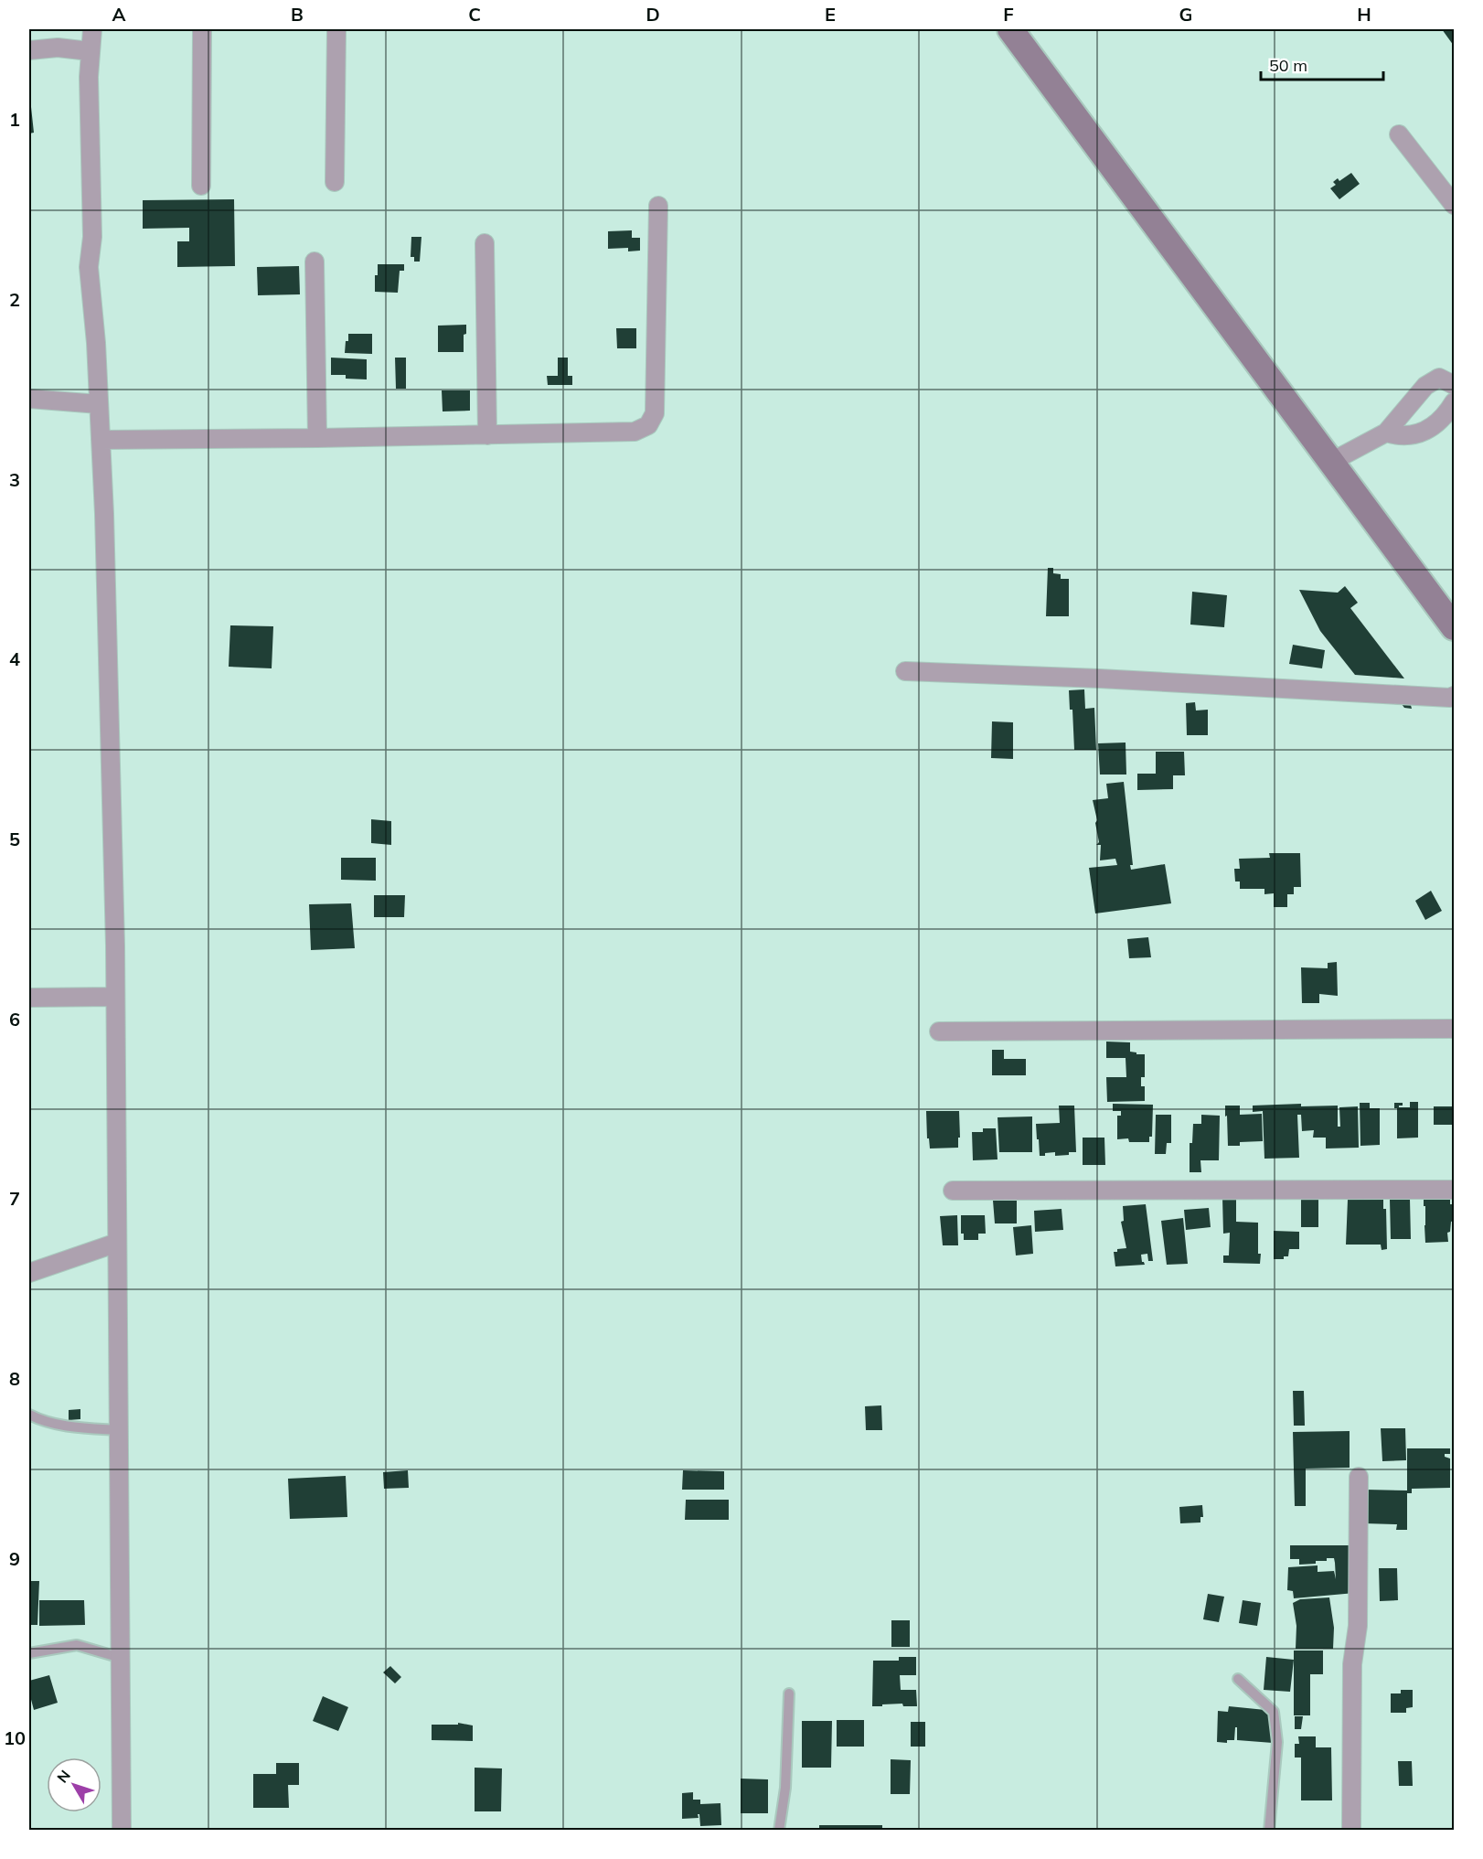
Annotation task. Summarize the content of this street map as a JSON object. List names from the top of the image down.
{
  "scale_bar": "50 m",
  "north": "top left",
  "grid": {
    "columns": [
      "A",
      "B",
      "C",
      "D",
      "E",
      "F",
      "G",
      "H"
    ],
    "rows": [
      "1",
      "2",
      "3",
      "4",
      "5",
      "6",
      "7",
      "8",
      "9",
      "10"
    ]
  }
}
